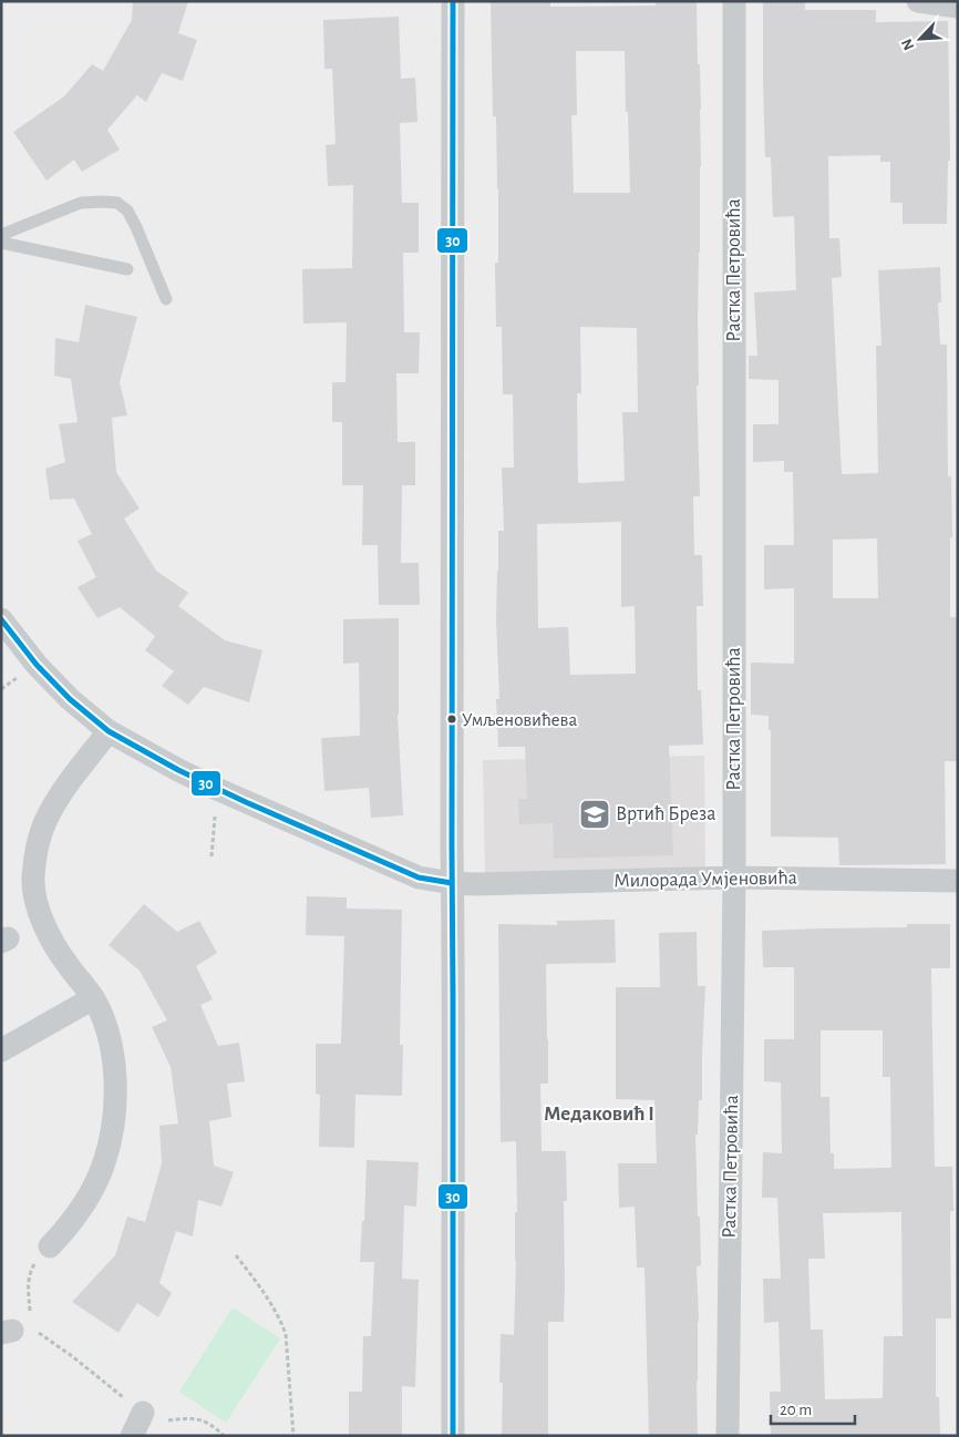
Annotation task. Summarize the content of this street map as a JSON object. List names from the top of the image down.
{
  "streets": {
    "street": ["Растка Петровића", "Милорада Умјеновића"]
  },
  "crossings": [
    ["Растка Петровића", "Милорада Умјеновића"]
  ],
  "districts": ["Медаковић I"],
  "places": {
    "other": ["Умљеновићева"],
    "school or university": ["Вртић Бреза"]
  },
  "lines": ["transit line 30"],
  "scale_bar": "20 m",
  "north": "bottom left"
}
